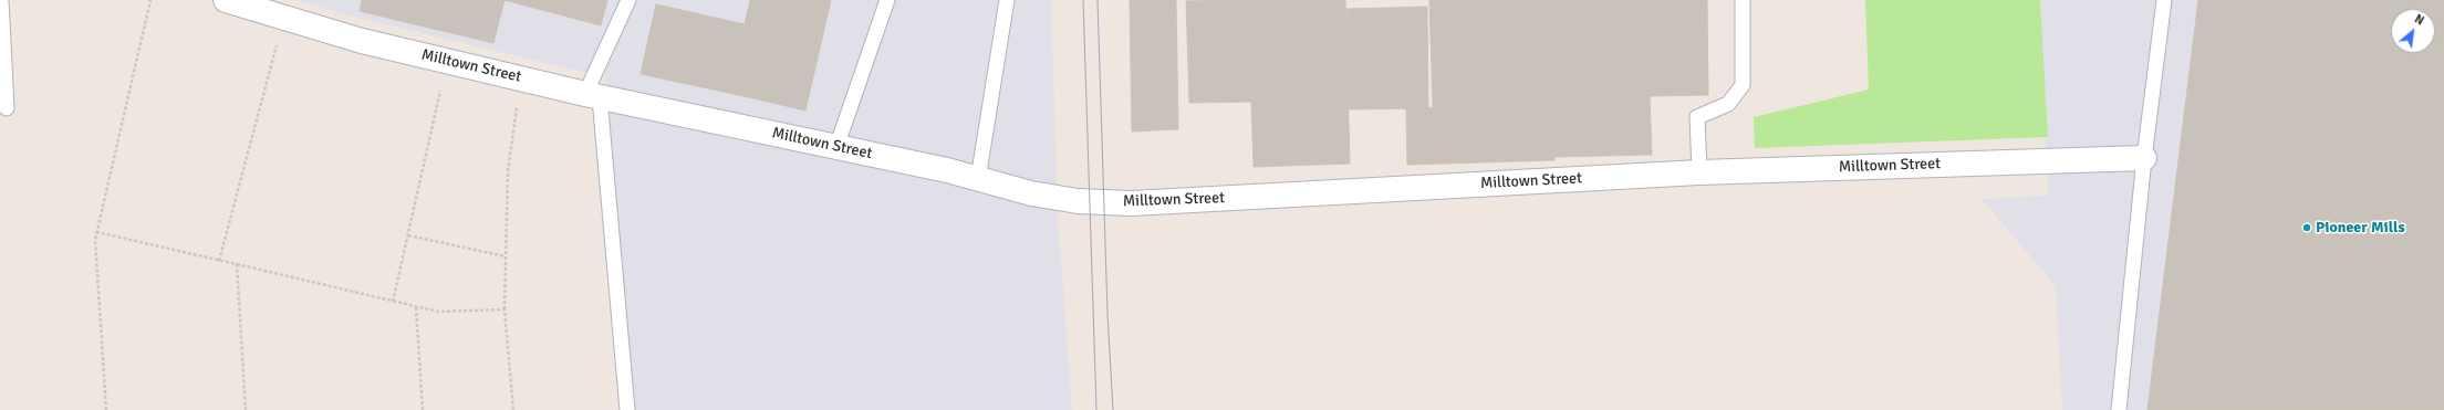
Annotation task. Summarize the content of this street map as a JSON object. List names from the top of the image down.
{
  "streets": {
    "street": ["Milltown Street"]
  },
  "places": ["Pioneer Mills"],
  "north": "top right"
}
